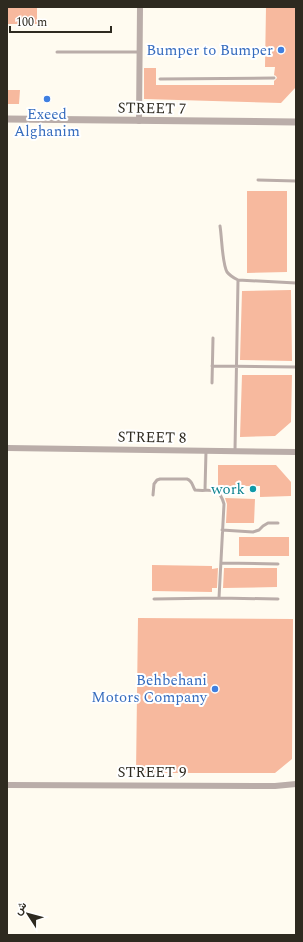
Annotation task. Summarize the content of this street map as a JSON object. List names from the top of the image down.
{
  "streets": {
    "street": ["STREET 7", "STREET 8", "STREET 9"]
  },
  "places": [
    "Bumper to Bumper",
    "Exeed Alghanim",
    "work",
    "Behbehani Motors Company"
  ],
  "scale_bar": "100 m",
  "north": "top left"
}
